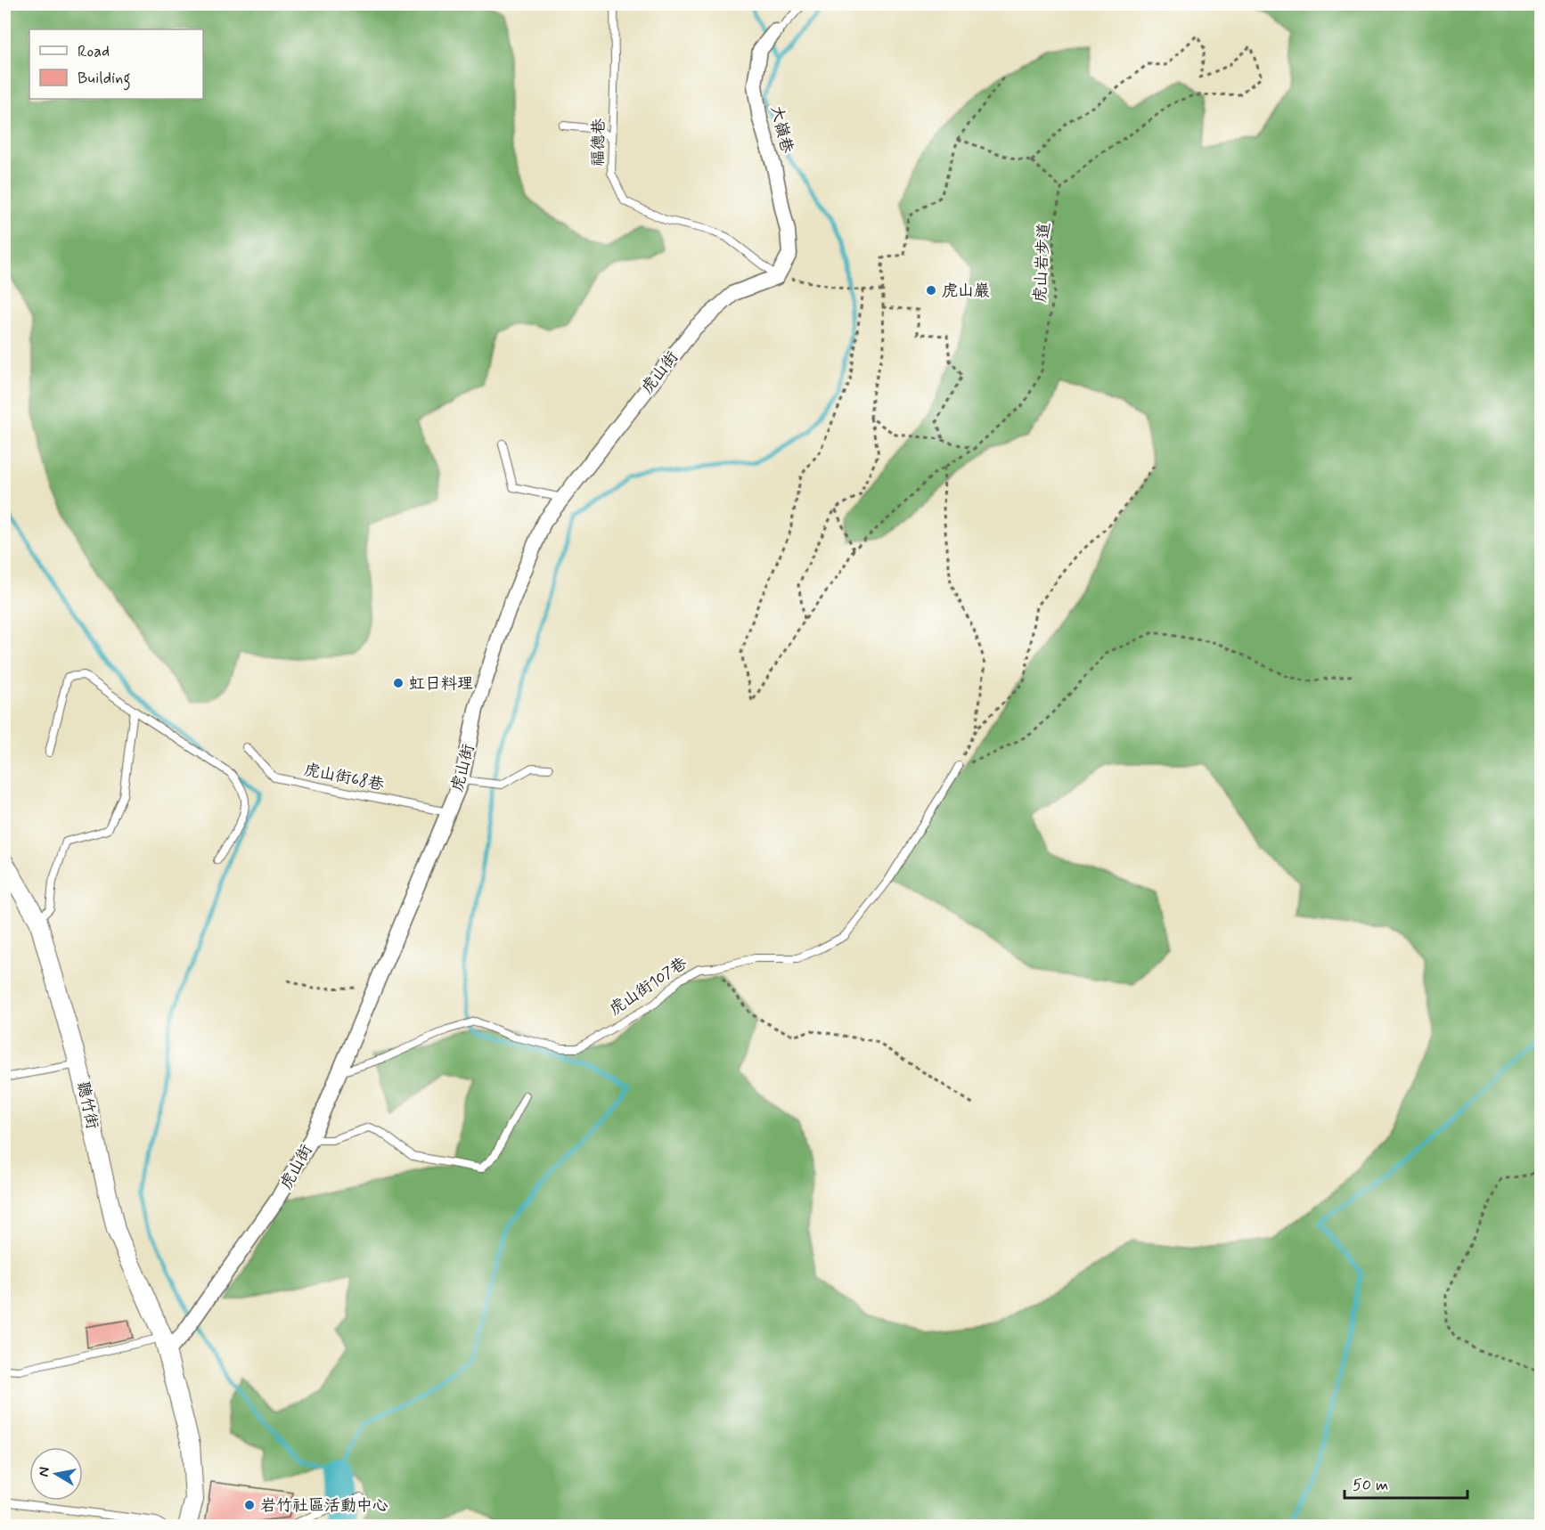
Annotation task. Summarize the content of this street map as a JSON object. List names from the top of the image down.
{
  "streets": {
    "street": ["大嶺巷", "虎山街", "聽竹街"],
    "lane": ["福德巷", "虎山街68巷", "虎山街107巷"],
    "path": ["虎山岩步道"]
  },
  "crossings": [
    ["大嶺巷", "福德巷"],
    ["大嶺巷", "虎山街"],
    ["福德巷", "虎山街"],
    ["虎山街", "虎山街68巷"],
    ["虎山街", "虎山街107巷"],
    ["虎山街", "聽竹街"]
  ],
  "places": ["虎山巖", "虹日料理", "岩竹社區活動中心"],
  "legend": ["Road", "Building"],
  "scale_bar": "50 m",
  "north": "left"
}
